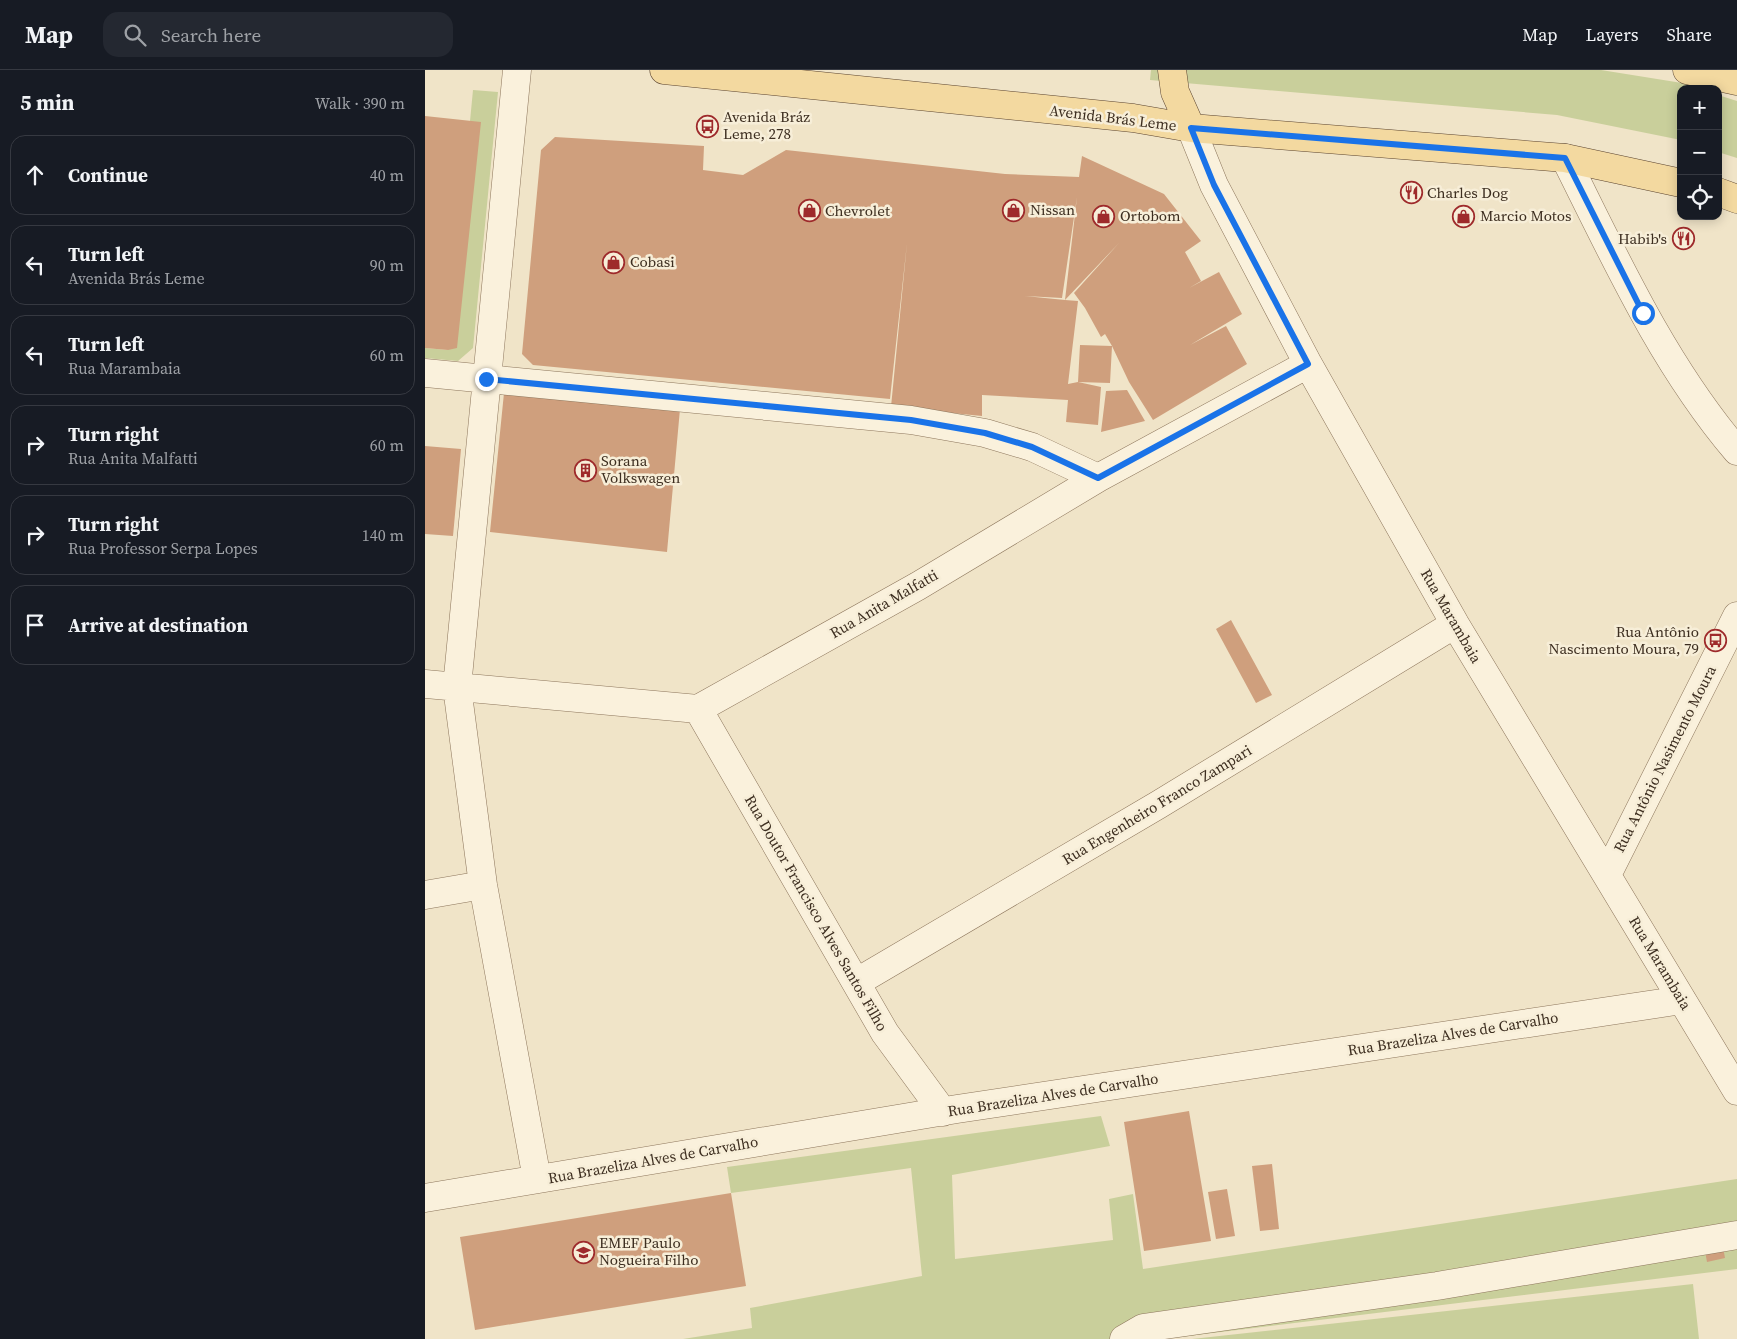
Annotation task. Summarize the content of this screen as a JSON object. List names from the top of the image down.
{
  "streets": {
    "main road": ["Avenida Brás Leme"],
    "street": [
      "Rua Anita Malfatti",
      "Rua Marambaia",
      "Rua Antônio Nasimento Moura",
      "Rua Engenheiro Franco Zampari",
      "Rua Doutor Francisco Alves Santos Filho",
      "Rua Brazeliza Alves de Carvalho"
    ]
  },
  "crossings": [
    ["Avenida Brás Leme", "Rua Marambaia"],
    ["Rua Anita Malfatti", "Rua Marambaia"],
    ["Rua Anita Malfatti", "Rua Doutor Francisco Alves Santos Filho"],
    ["Rua Marambaia", "Rua Antônio Nasimento Moura"],
    ["Rua Marambaia", "Rua Engenheiro Franco Zampari"],
    ["Rua Marambaia", "Rua Brazeliza Alves de Carvalho"],
    ["Rua Engenheiro Franco Zampari", "Rua Doutor Francisco Alves Santos Filho"],
    ["Rua Doutor Francisco Alves Santos Filho", "Rua Brazeliza Alves de Carvalho"]
  ],
  "places": {
    "bus stop": ["Avenida Bráz Leme, 278", "Rua Antônio Nascimento Moura, 79"],
    "restaurant": ["Charles Dog", "Habib's"],
    "shop": [
      "Nissan",
      "Chevrolet",
      "Ortobom",
      "Marcio Motos",
      "Cobasi"
    ],
    "building": ["Sorana Volkswagen"],
    "school or university": ["EMEF Paulo Nogueira Filho"]
  },
  "page": {
    "header": "Map",
    "search": "Search here",
    "nav": ["Map", "Layers", "Share"],
    "heading": ["5 min", "Walk · 390 m"],
    "map_buttons": ["+", "−"],
    "list": [
      ["Continue", "40 m"],
      ["Turn left", "Avenida Brás Leme", "90 m"],
      ["Turn left", "Rua Marambaia", "60 m"],
      ["Turn right", "Rua Anita Malfatti", "60 m"],
      ["Turn right", "Rua Professor Serpa Lopes", "140 m"],
      "Arrive at destination"
    ]
  }
}
